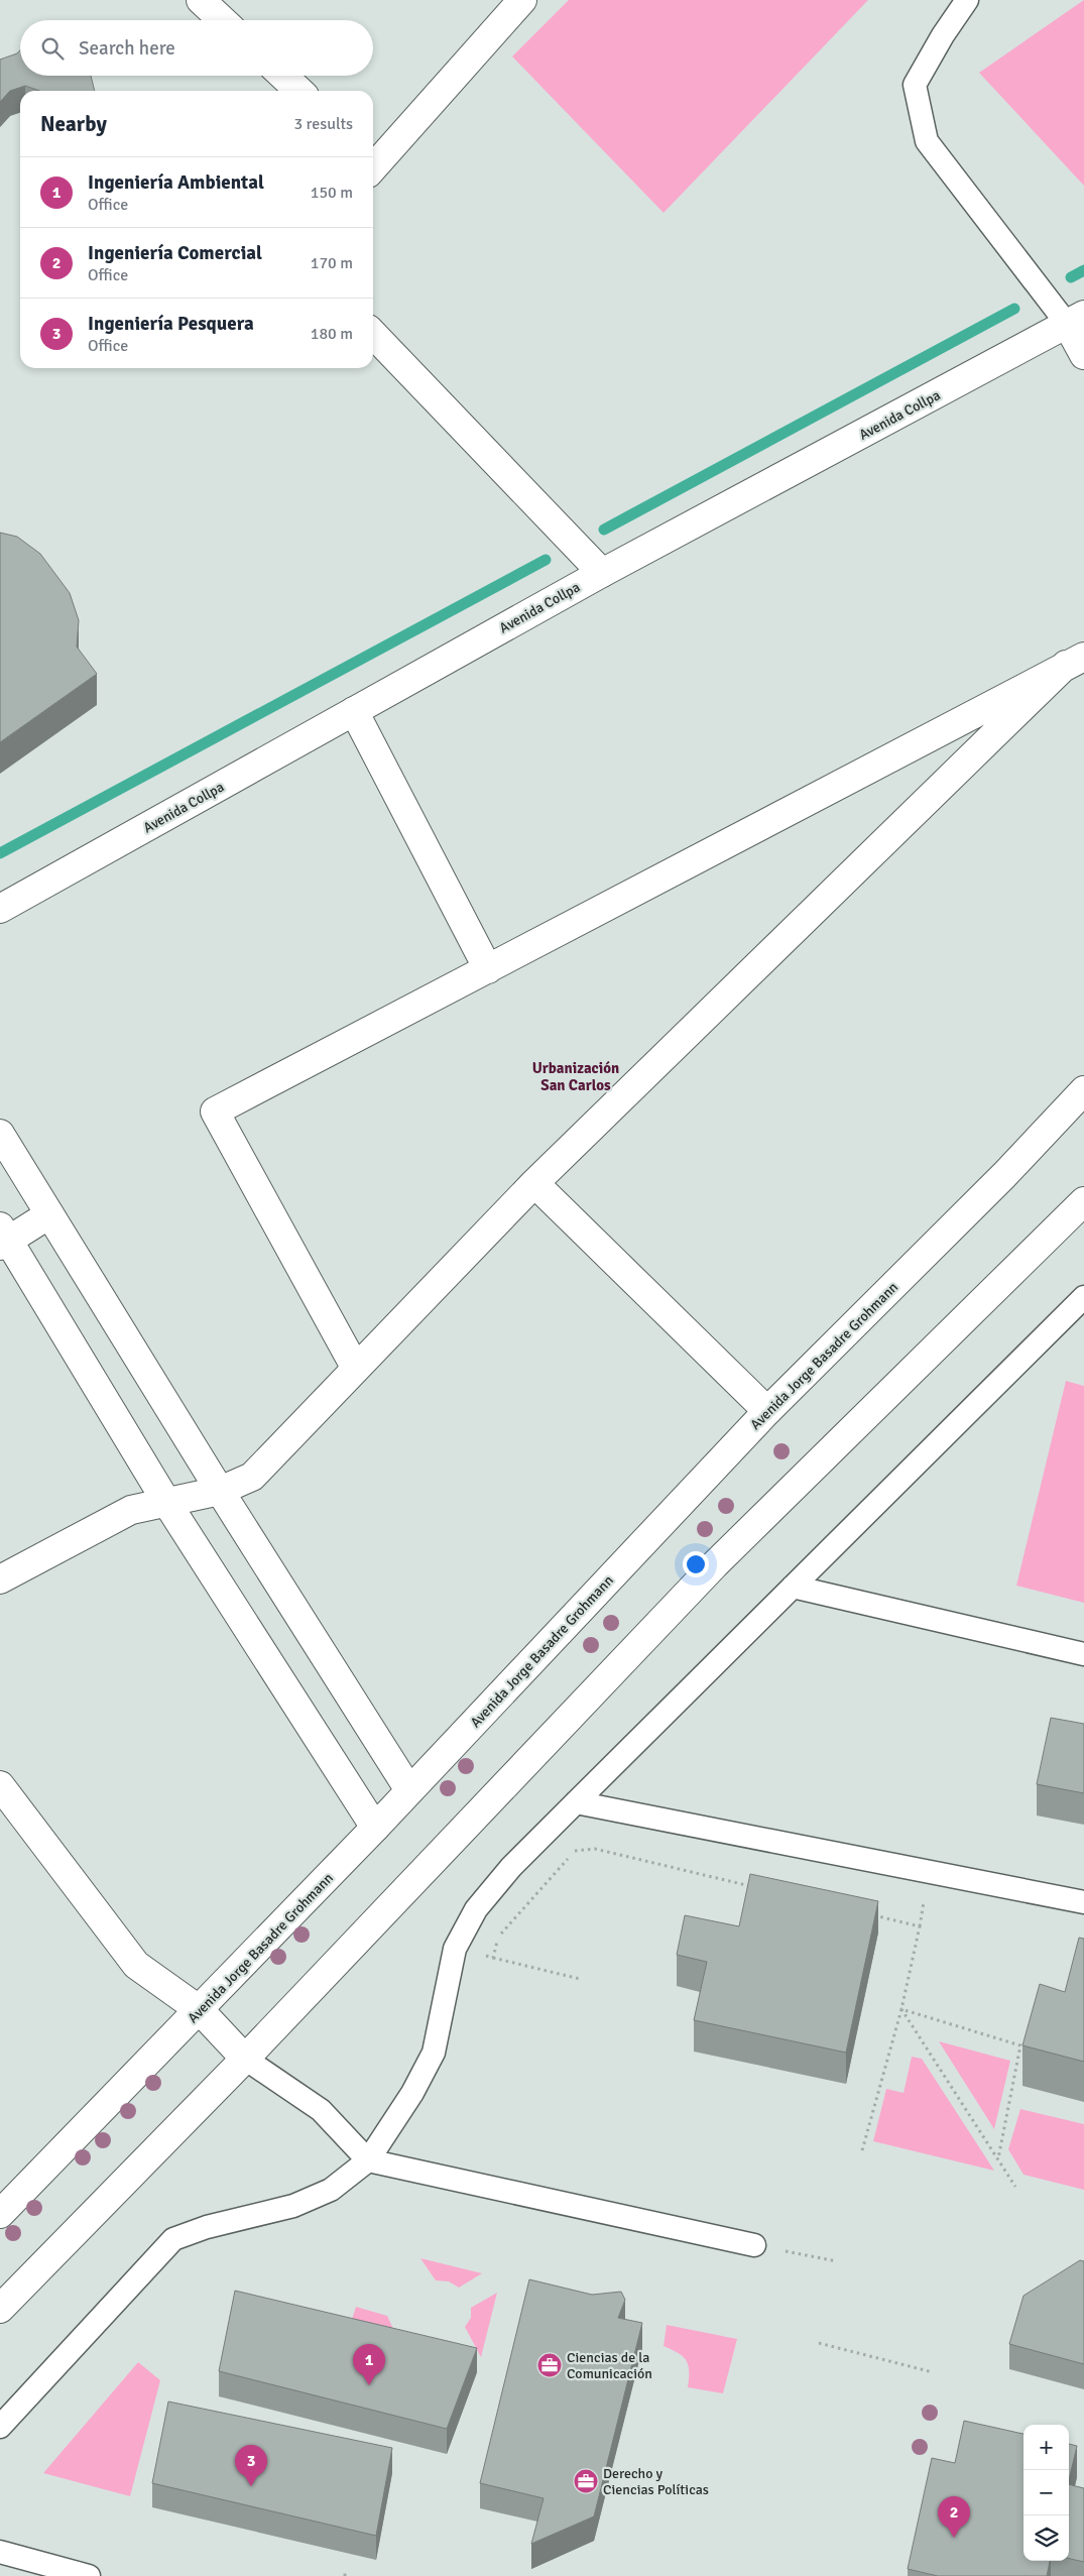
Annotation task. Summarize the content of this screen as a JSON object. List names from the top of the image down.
{
  "streets": {
    "main road": ["Avenida Collpa", "Avenida Jorge Basadre Grohmann"]
  },
  "districts": ["Urbanización San Carlos"],
  "places": {
    "office": ["Ciencias de la Comunicación", "Derecho y Ciencias Políticas"]
  },
  "page": {
    "search": "Search here",
    "heading": ["Nearby", "3 results"],
    "list": [
      {
        "mark": "1",
        "name": "Ingeniería Ambiental",
        "note": "Office",
        "value": "150 m"
      },
      {
        "mark": "2",
        "name": "Ingeniería Comercial",
        "note": "Office",
        "value": "170 m"
      },
      {
        "mark": "3",
        "name": "Ingeniería Pesquera",
        "note": "Office",
        "value": "180 m"
      }
    ],
    "pins": ["1", "3", "2"],
    "map_buttons": ["+", "−"]
  }
}
